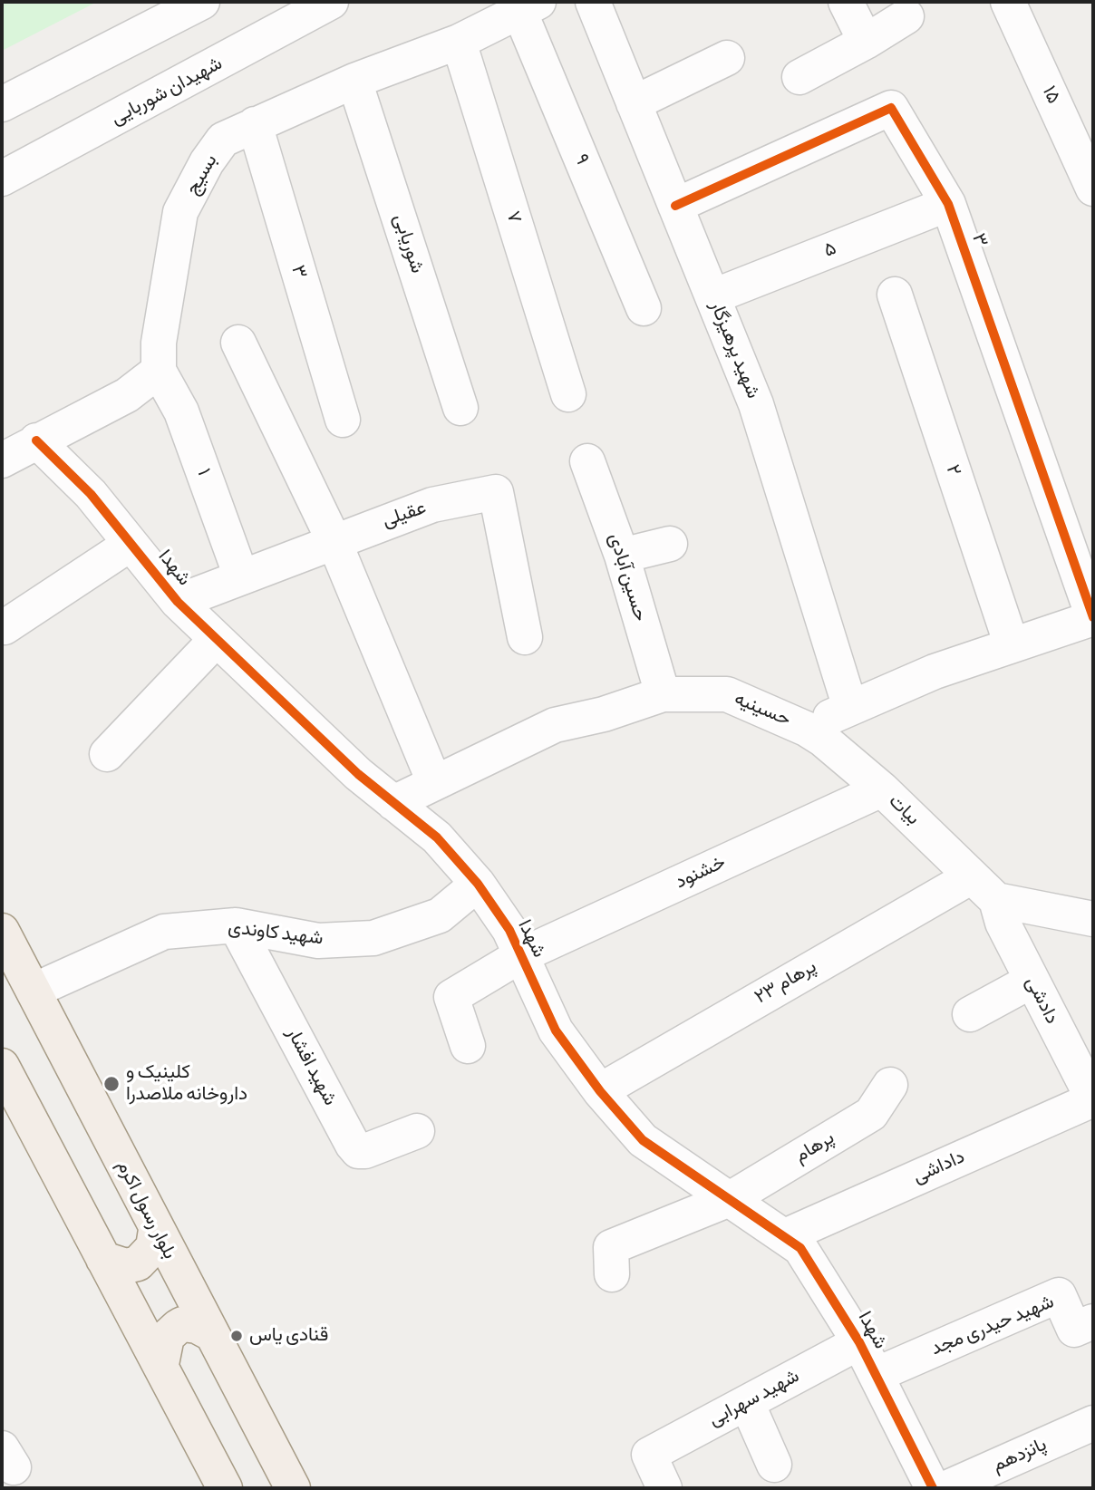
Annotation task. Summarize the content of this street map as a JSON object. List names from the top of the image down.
{
  "streets": {
    "main road": ["بلوار رسول اکرم"],
    "street": [
      "شهیدان شوربایی",
      "۱۵",
      "۹",
      "بسیج",
      "۷",
      "۳",
      "شوریابی",
      "۵",
      "شهید پرهیزگار",
      "۲",
      "۱",
      "عقیلی",
      "شهدا",
      "حسین آبادی",
      "حسینیه",
      "بیات",
      "خشنود",
      "شهید کاوندی",
      "پرهام ۲۳",
      "دادشی",
      "شهید افشار",
      "پرهام",
      "داداشی",
      "شهید حیدری مجد",
      "شهید سهرابی",
      "پانزدهم"
    ]
  },
  "crossings": [
    ["۹", "بسیج"],
    ["بسیج", "۷"],
    ["بسیج", "۳"],
    ["بسیج", "شوریابی"],
    ["بسیج", "۱"],
    ["۳", "۵"],
    ["۳", "شهید پرهیزگار"],
    ["۳", "حسینیه"],
    ["۵", "شهید پرهیزگار"],
    ["شهید پرهیزگار", "حسینیه"],
    ["۲", "حسینیه"],
    ["۱", "عقیلی"],
    ["عقیلی", "شهدا"],
    ["شهدا", "حسینیه"],
    ["شهدا", "خشنود"],
    ["شهدا", "شهید کاوندی"],
    ["شهدا", "پرهام ۲۳"],
    ["شهدا", "پرهام"],
    ["شهدا", "داداشی"],
    ["شهدا", "شهید حیدری مجد"],
    ["شهدا", "شهید سهرابی"],
    ["حسین آبادی", "حسینیه"],
    ["حسینیه", "بیات"],
    ["بیات", "خشنود"],
    ["بیات", "پرهام ۲۳"],
    ["بیات", "دادشی"],
    ["شهید کاوندی", "شهید افشار"],
    ["شهید کاوندی", "بلوار رسول اکرم"],
    ["دادشی", "داداشی"]
  ],
  "places": ["کلینیک و داروخانه ملاصدرا", "قنادی یاس"]
}
